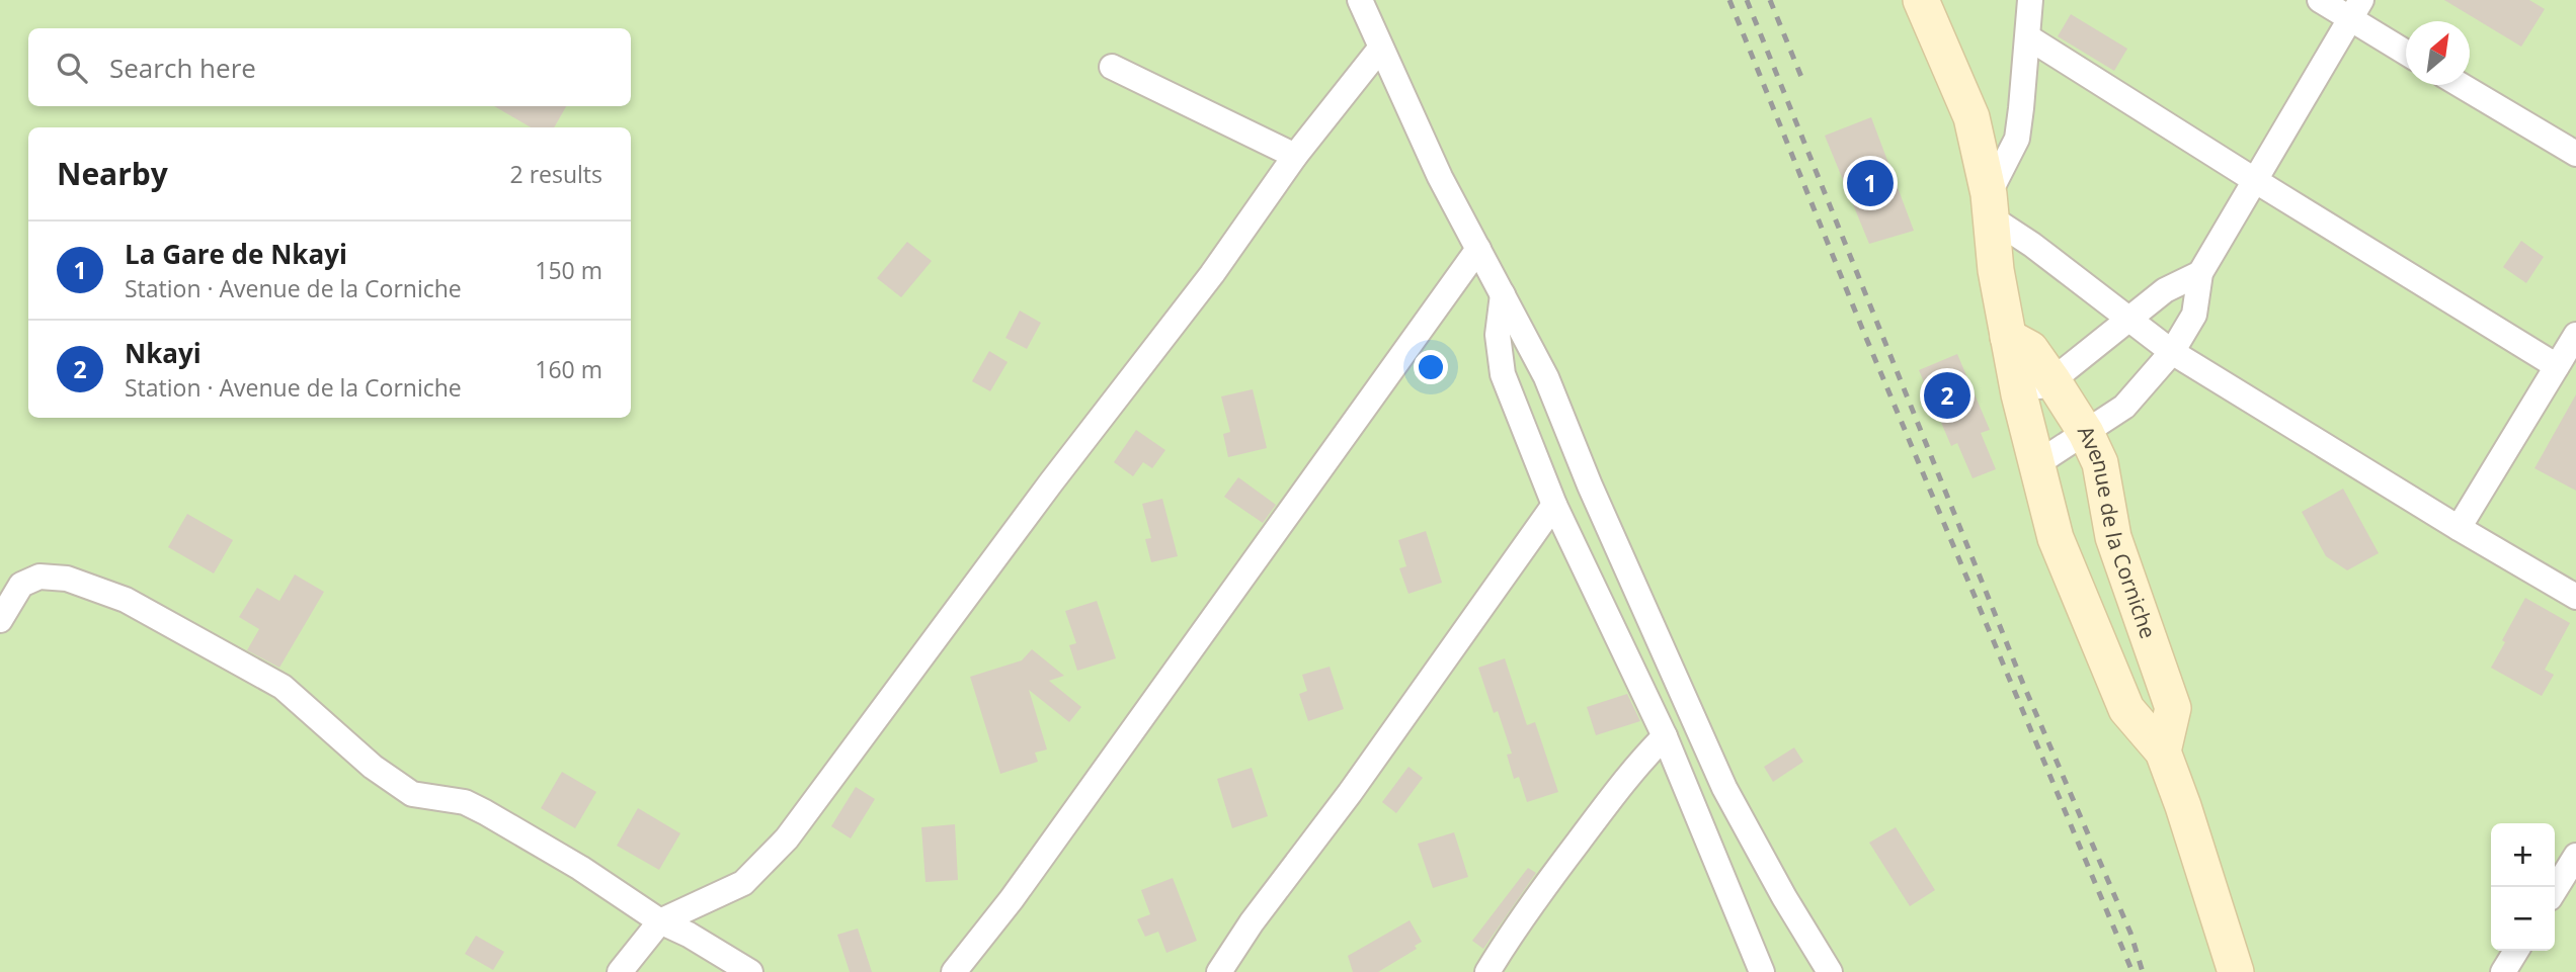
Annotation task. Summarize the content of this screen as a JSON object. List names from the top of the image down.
{
  "streets": {
    "street": ["Avenue de la Corniche"]
  },
  "north": "top right",
  "page": {
    "search": "Search here",
    "heading": ["Nearby", "2 results"],
    "pins": ["1", "2"],
    "list": [
      {
        "mark": "1",
        "name": "La Gare de Nkayi",
        "note": "Station · Avenue de la Corniche",
        "value": "150 m"
      },
      {
        "mark": "2",
        "name": "Nkayi",
        "note": "Station · Avenue de la Corniche",
        "value": "160 m"
      }
    ],
    "map_buttons": ["+", "−"]
  }
}
